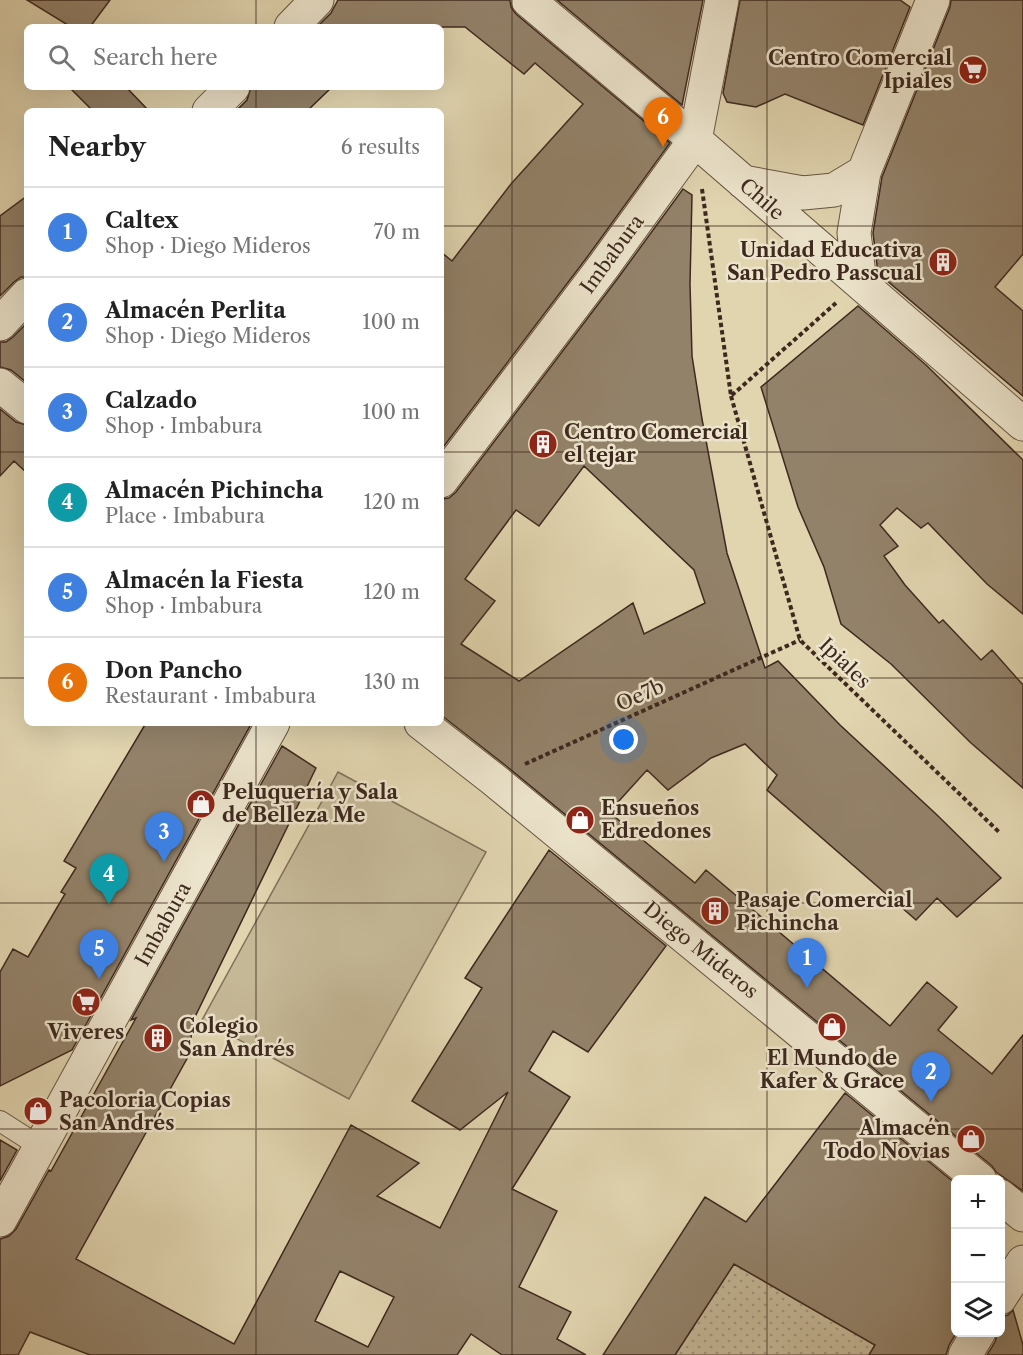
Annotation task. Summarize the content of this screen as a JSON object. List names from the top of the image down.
{
  "streets": {
    "street": ["Chile", "Imbabura", "Diego Mideros"],
    "path": ["Ipiales", "Oe7b"]
  },
  "crossings": [
    ["Chile", "Imbabura"],
    ["Chile", "Ipiales"],
    ["Imbabura", "Ipiales"],
    ["Ipiales", "Oe7b"],
    ["Oe7b", "Diego Mideros"]
  ],
  "places": {
    "supermarket": ["Centro Comercial Ipiales", "Viveres"],
    "building": [
      "Unidad Educativa San Pedro Passcual",
      "Centro Comercial el tejar",
      "Pasaje Comercial Pichincha",
      "Colegio San Andrés"
    ],
    "shop": [
      "Peluquería y Sala de Belleza Me",
      "Ensueños Edredones",
      "El Mundo de Kafer & Grace",
      "Pacoloria Copias San Andrés",
      "Almacén Todo Novias"
    ]
  },
  "page": {
    "search": "Search here",
    "pins": [
      "6",
      "3",
      "4",
      "5",
      "1",
      "2"
    ],
    "heading": ["Nearby", "6 results"],
    "list": [
      {
        "mark": "1",
        "name": "Caltex",
        "note": "Shop · Diego Mideros",
        "value": "70 m"
      },
      {
        "mark": "2",
        "name": "Almacén Perlita",
        "note": "Shop · Diego Mideros",
        "value": "100 m"
      },
      {
        "mark": "3",
        "name": "Calzado",
        "note": "Shop · Imbabura",
        "value": "100 m"
      },
      {
        "mark": "4",
        "name": "Almacén Pichincha",
        "note": "Place · Imbabura",
        "value": "120 m"
      },
      {
        "mark": "5",
        "name": "Almacén la Fiesta",
        "note": "Shop · Imbabura",
        "value": "120 m"
      },
      {
        "mark": "6",
        "name": "Don Pancho",
        "note": "Restaurant · Imbabura",
        "value": "130 m"
      }
    ],
    "map_buttons": ["+", "−"]
  }
}
